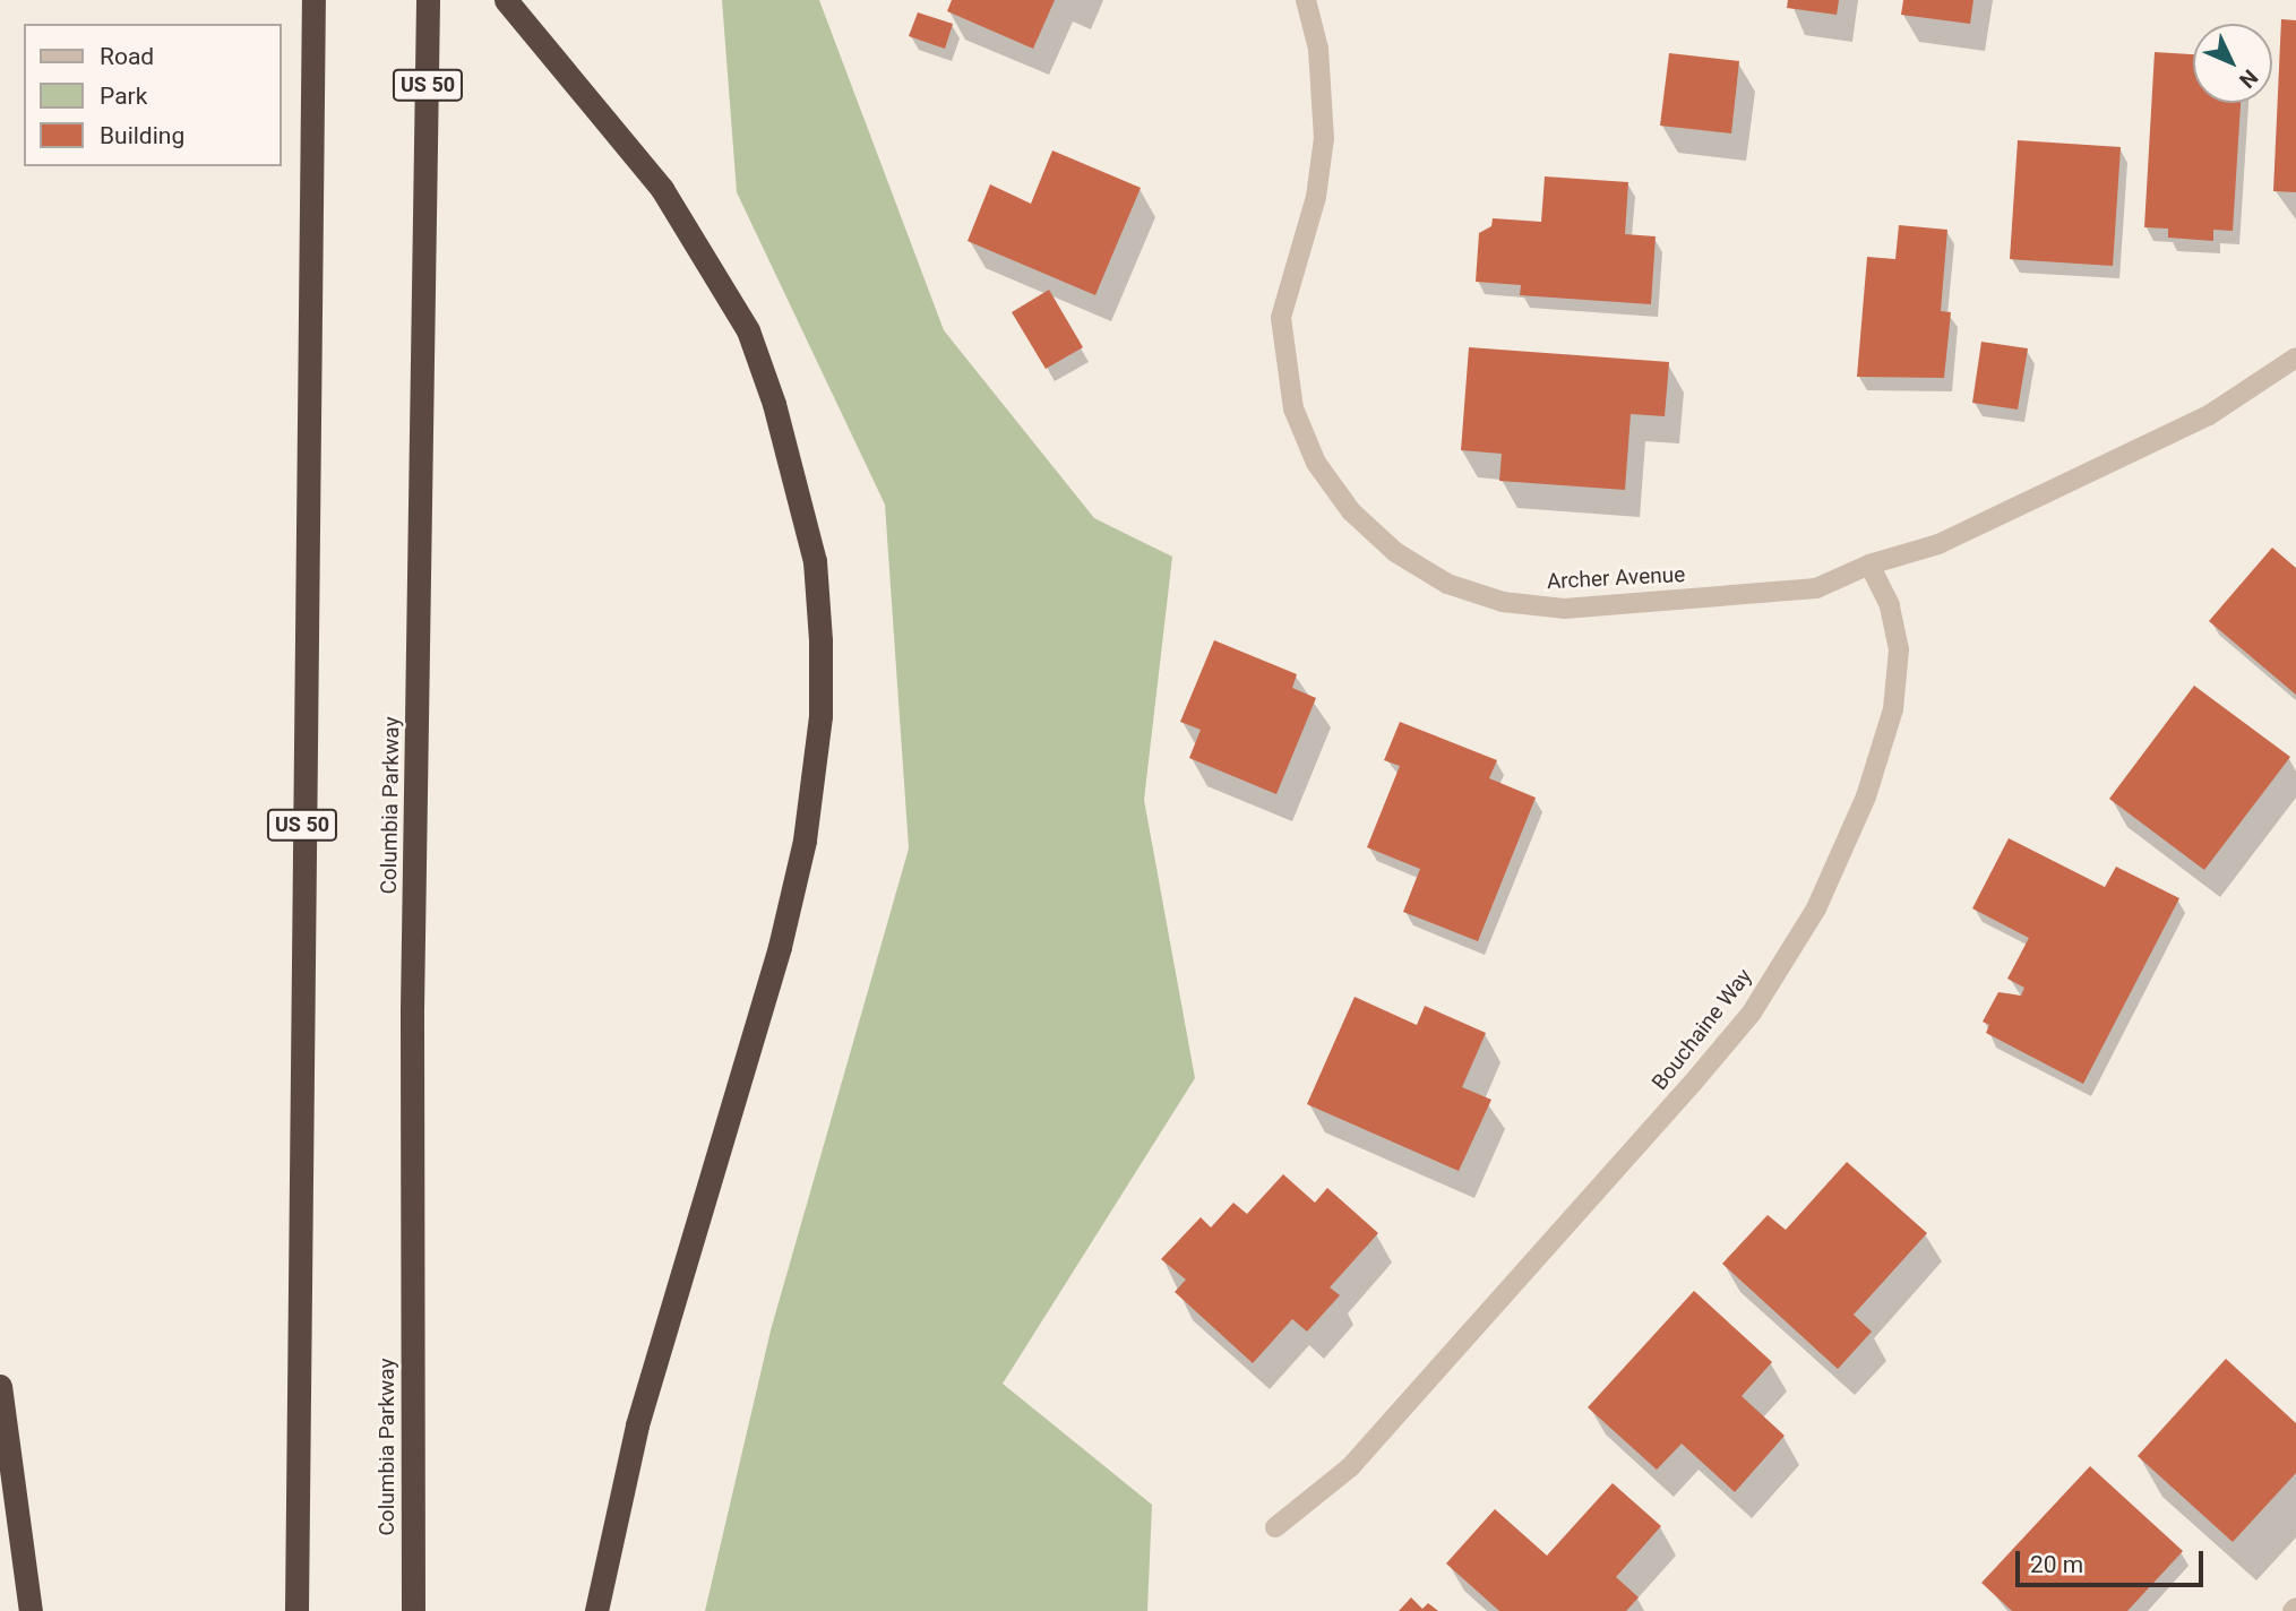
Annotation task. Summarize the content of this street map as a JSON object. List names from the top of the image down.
{
  "streets": {
    "highway": ["US 50", "Columbia Parkway"],
    "street": ["Archer Avenue", "Bouchaine Way"]
  },
  "crossings": [
    ["Archer Avenue", "Bouchaine Way"]
  ],
  "legend": ["Road", "Park", "Building"],
  "scale_bar": "20 m",
  "north": "bottom right"
}
